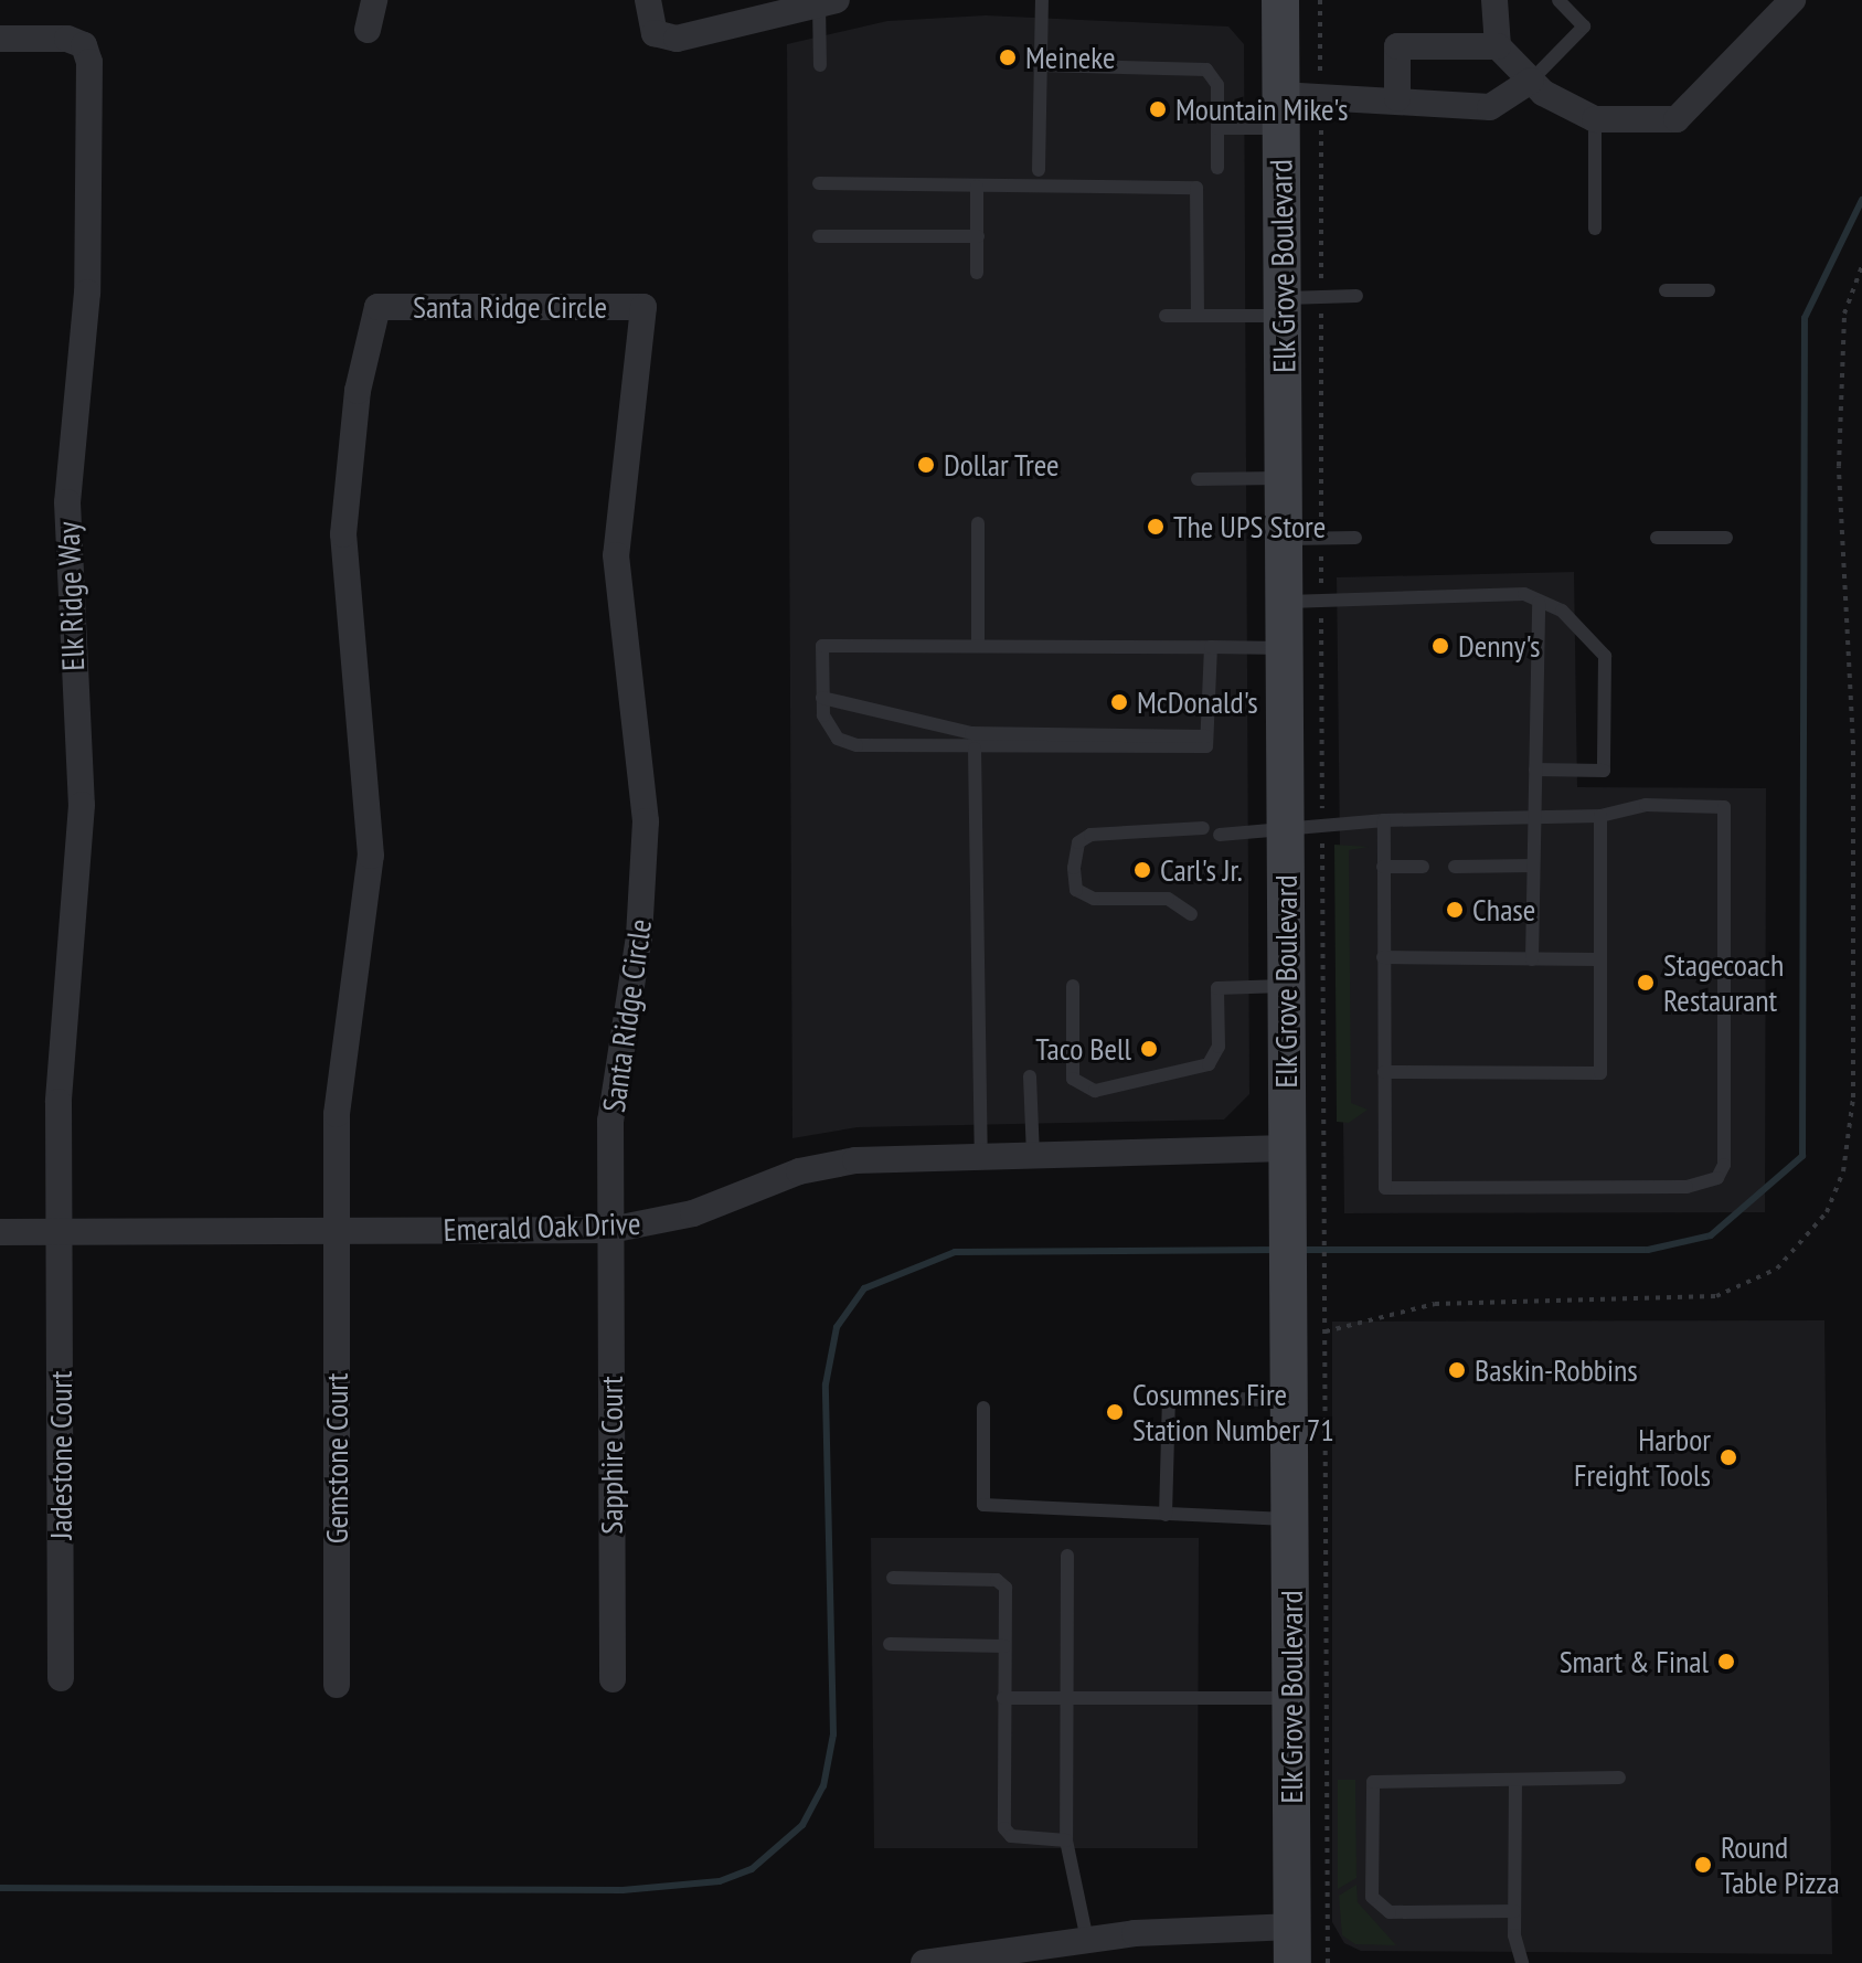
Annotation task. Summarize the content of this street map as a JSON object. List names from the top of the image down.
{
  "streets": {
    "main road": ["Elk Grove Boulevard"],
    "street": [
      "Santa Ridge Circle",
      "Elk Ridge Way",
      "Emerald Oak Drive",
      "Jadestone Court",
      "Sapphire Court",
      "Gemstone Court"
    ]
  },
  "crossings": [
    ["Elk Grove Boulevard", "Emerald Oak Drive"],
    ["Santa Ridge Circle", "Emerald Oak Drive"],
    ["Santa Ridge Circle", "Sapphire Court"],
    ["Santa Ridge Circle", "Gemstone Court"],
    ["Elk Ridge Way", "Emerald Oak Drive"],
    ["Elk Ridge Way", "Jadestone Court"],
    ["Emerald Oak Drive", "Jadestone Court"],
    ["Emerald Oak Drive", "Sapphire Court"],
    ["Emerald Oak Drive", "Gemstone Court"]
  ],
  "places": [
    "Meineke",
    "Mountain Mike's",
    "Dollar Tree",
    "The UPS Store",
    "Denny's",
    "McDonald's",
    "Carl's Jr.",
    "Chase",
    "Stagecoach Restaurant",
    "Taco Bell",
    "Baskin-Robbins",
    "Cosumnes Fire Station Number 71",
    "Harbor Freight Tools",
    "Smart & Final",
    "Round Table Pizza"
  ]
}
